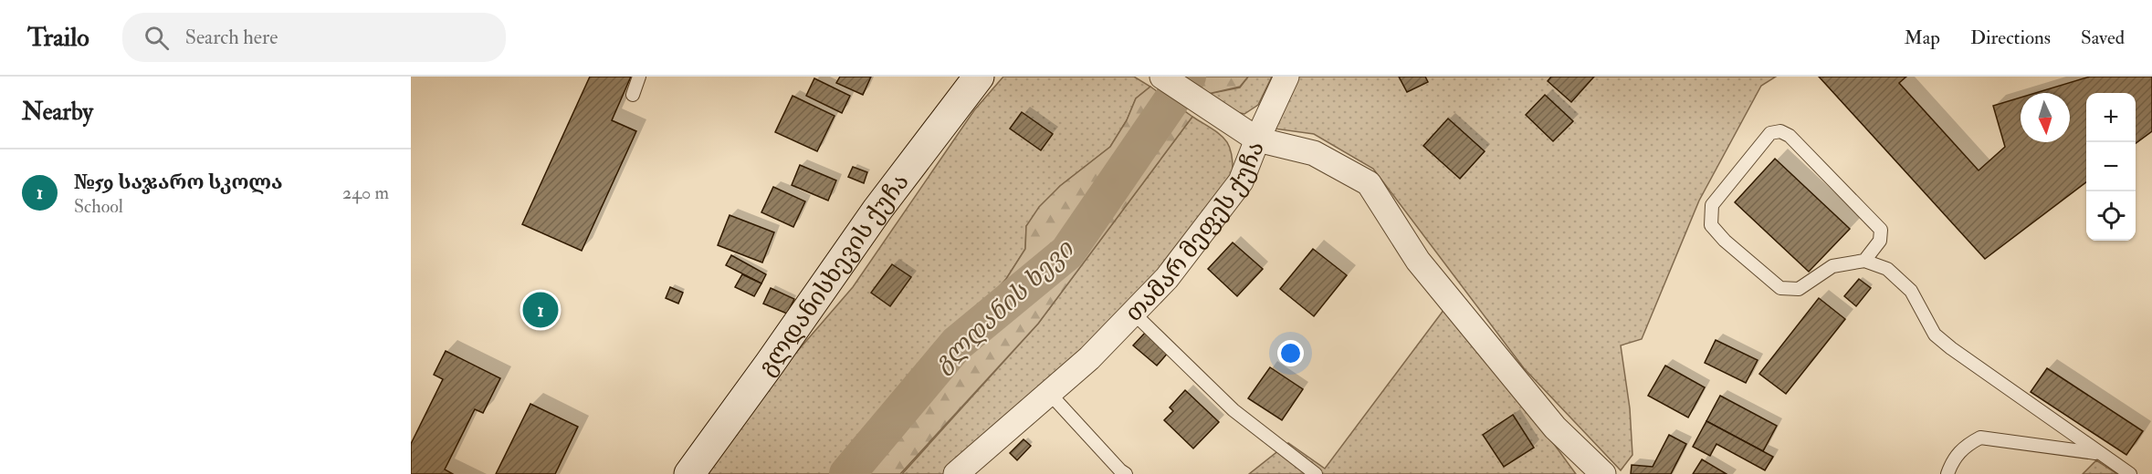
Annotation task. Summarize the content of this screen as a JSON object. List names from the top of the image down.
{
  "streets": {
    "street": ["თამარ მეფეს ქუჩა", "გლდანისხევის ქუჩა"]
  },
  "water": ["გლდანის ხევი"],
  "north": "bottom",
  "page": {
    "header": "Trailo",
    "search": "Search here",
    "nav": ["Map", "Directions", "Saved"],
    "heading": "Nearby",
    "map_buttons": ["+", "−"],
    "list": [
      {
        "mark": "1",
        "name": "№59 საჯარო სკოლა",
        "note": "School",
        "value": "240 m"
      }
    ],
    "pins": "1"
  }
}
